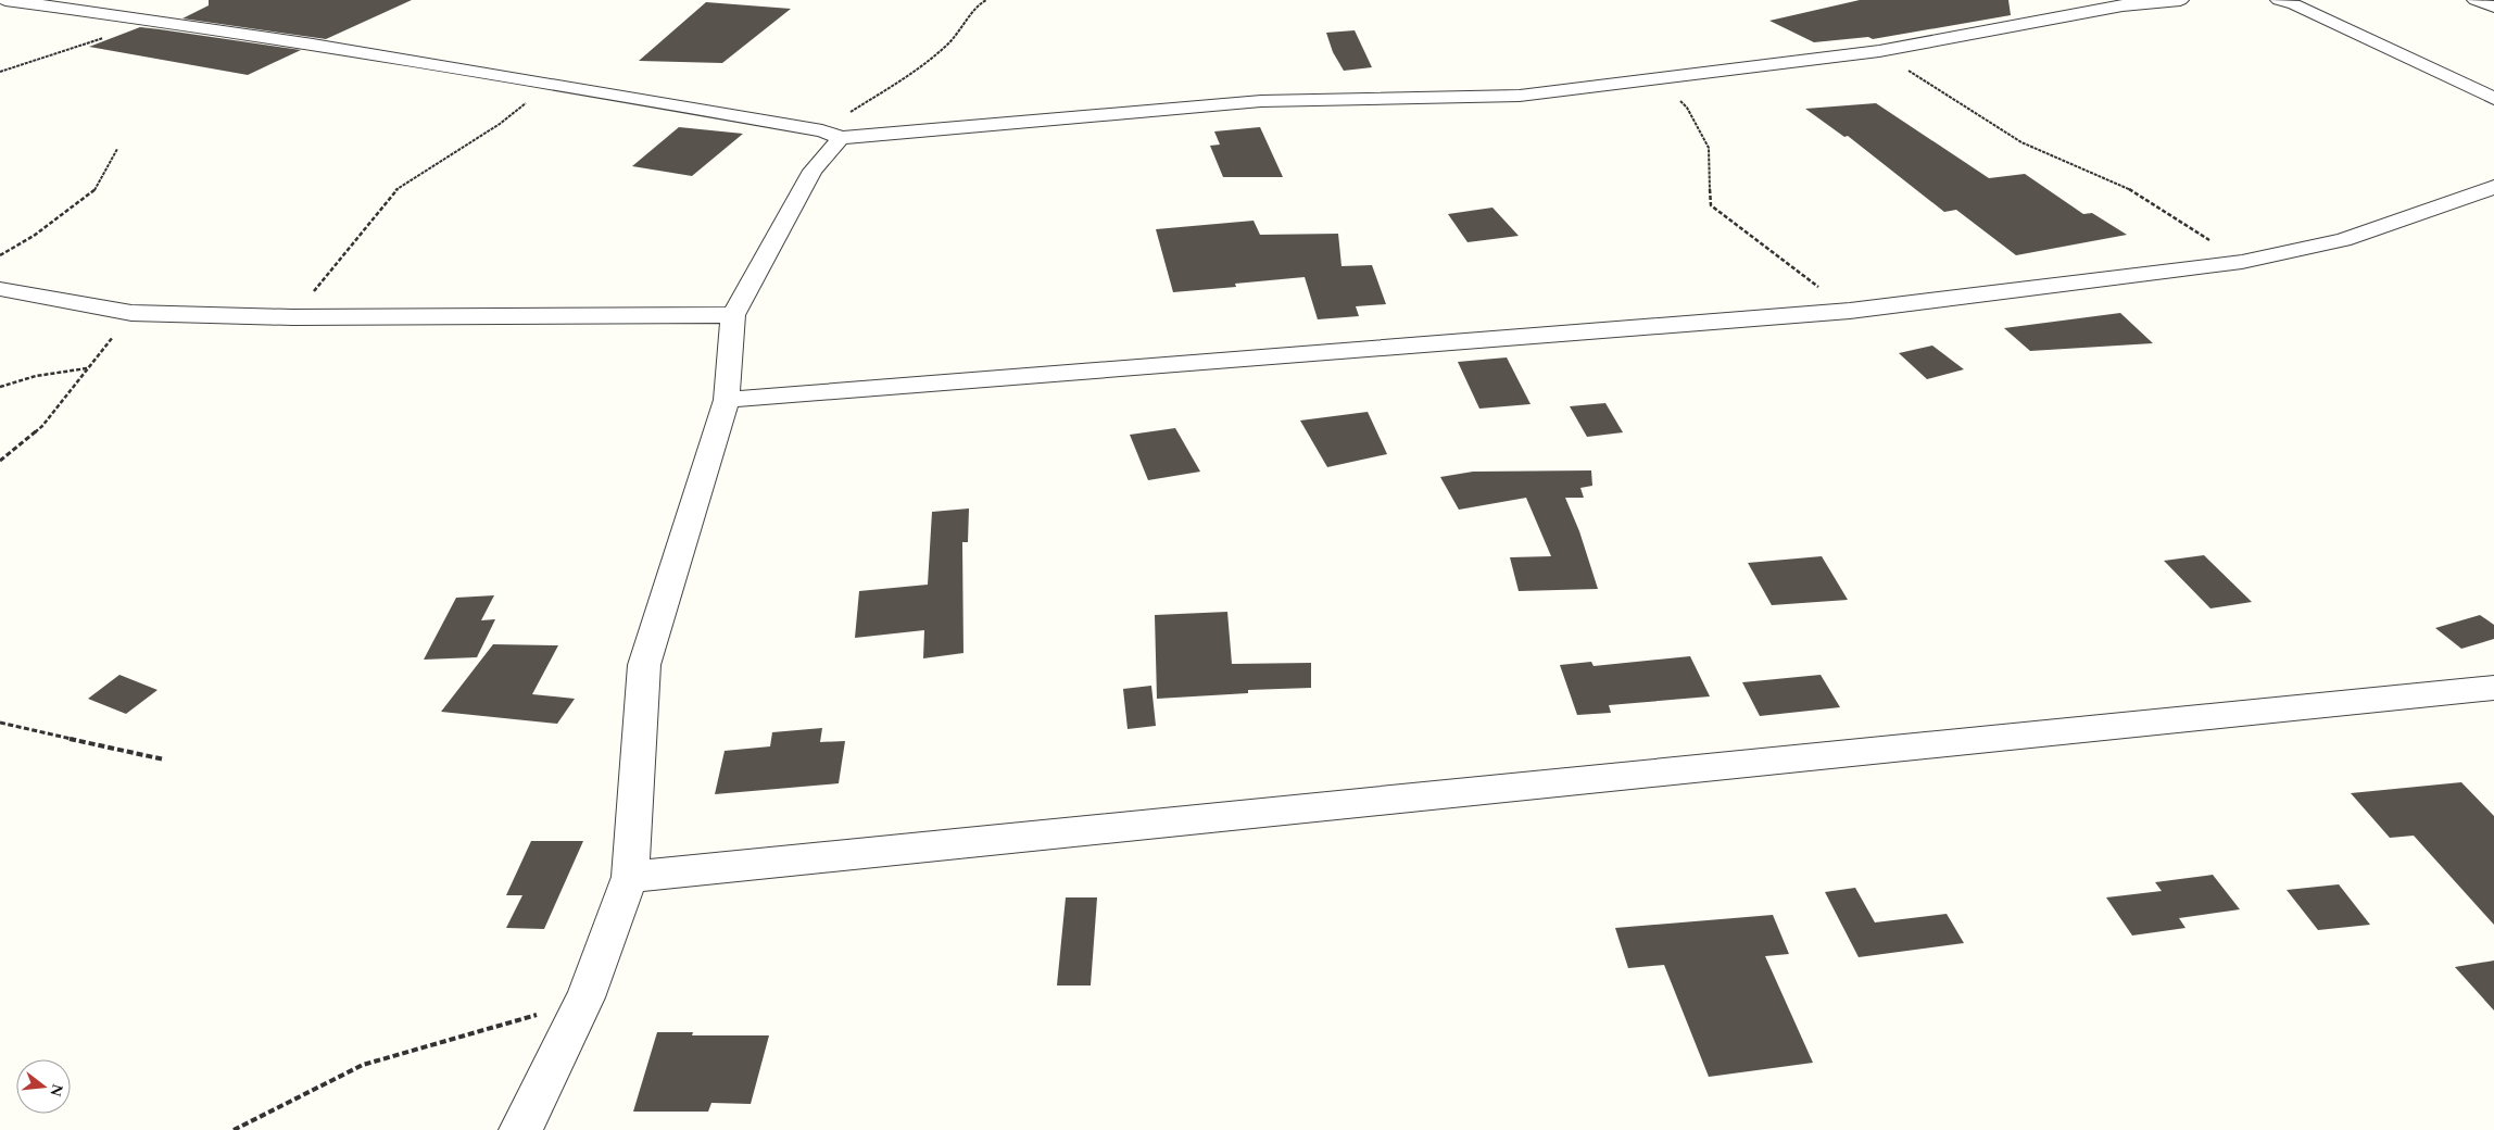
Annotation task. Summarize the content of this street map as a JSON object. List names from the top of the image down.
{
  "north": "right"
}
